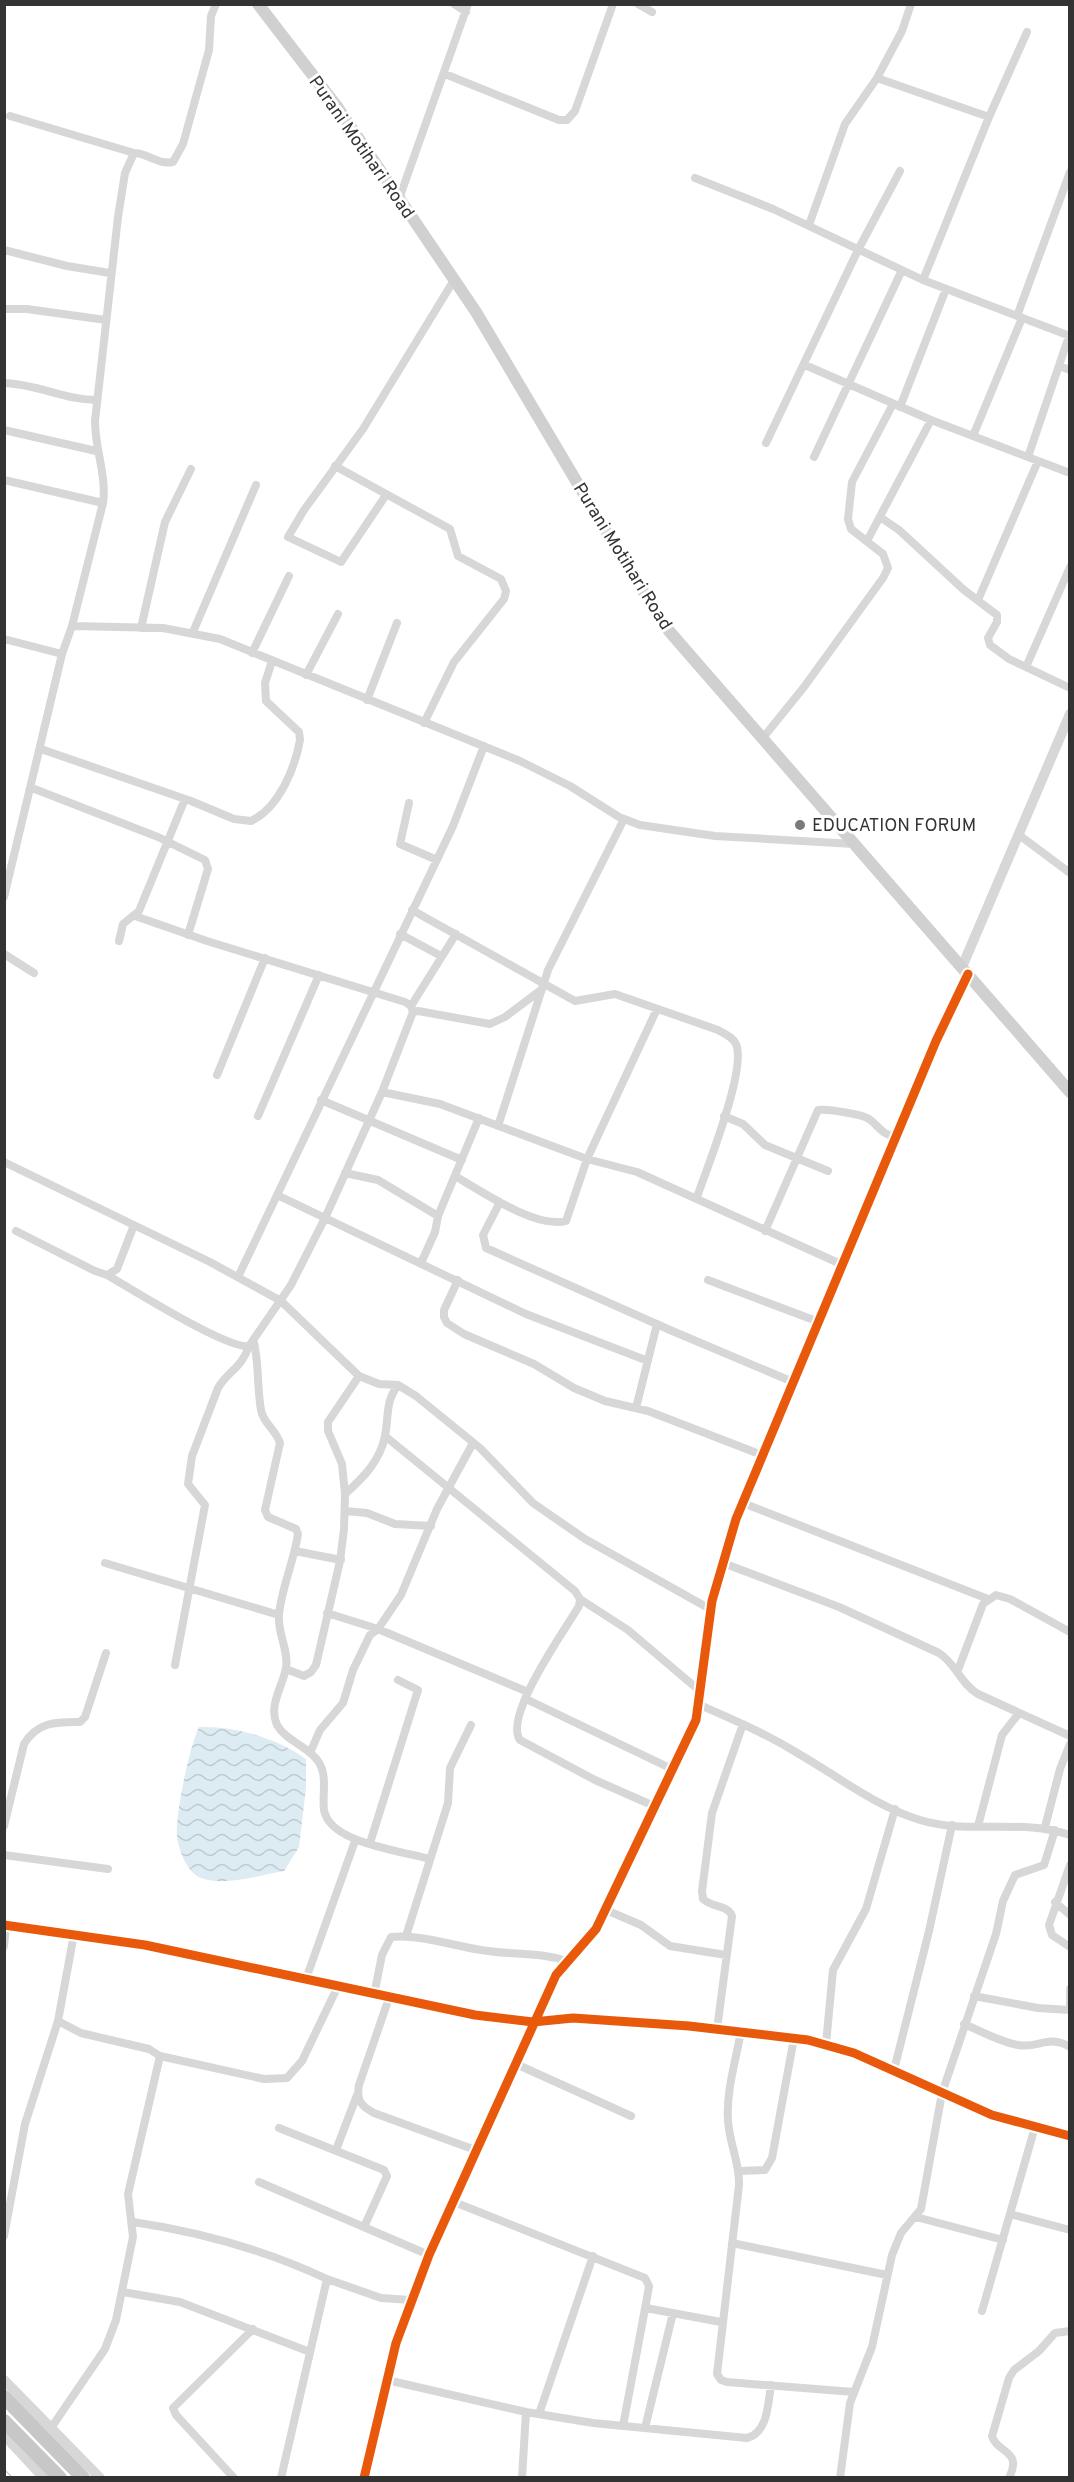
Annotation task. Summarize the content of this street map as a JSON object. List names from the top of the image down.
{
  "streets": {
    "main road": ["Purani Motihari Road"]
  },
  "places": ["EDUCATION FORUM"]
}
